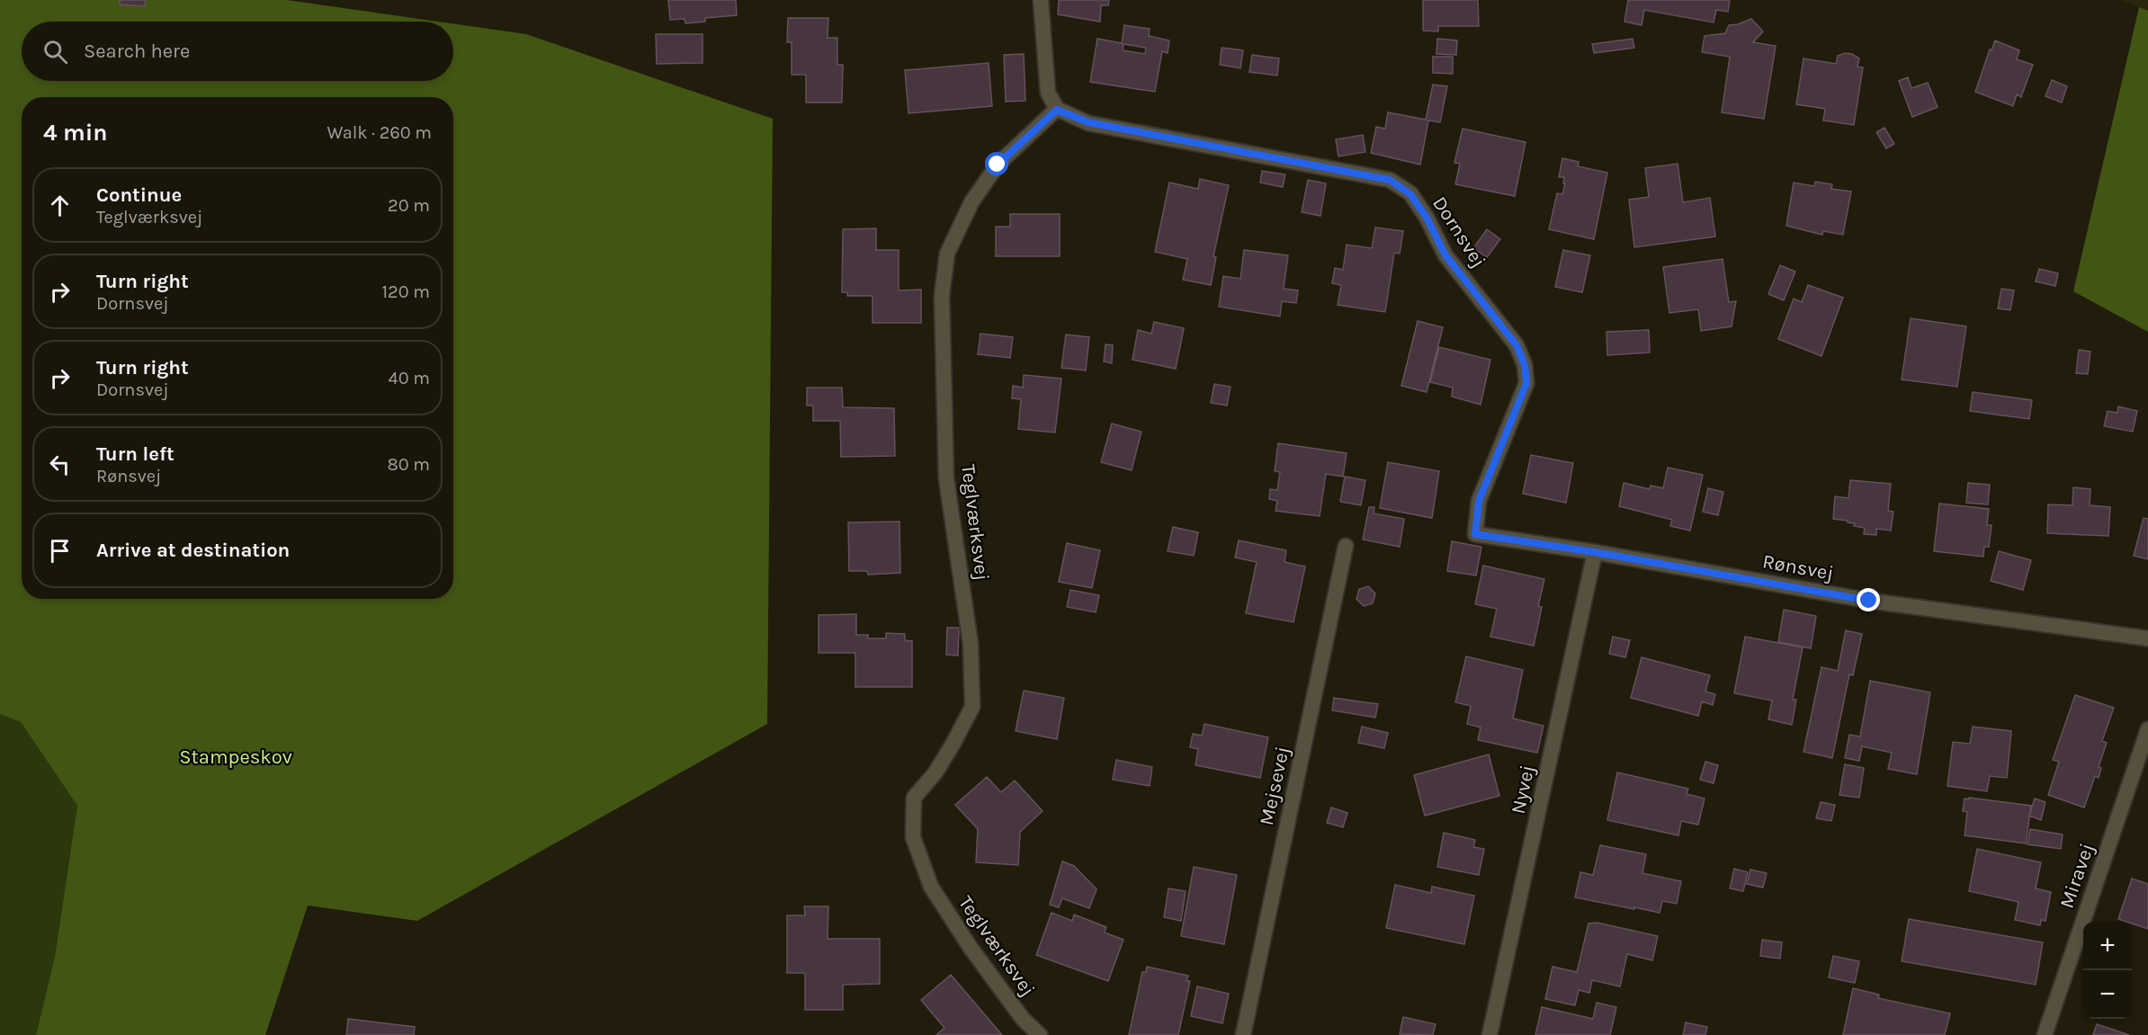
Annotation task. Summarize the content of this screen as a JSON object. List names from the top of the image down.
{
  "streets": {
    "street": [
      "Dornsvej",
      "Teglværksvej",
      "Rønsvej",
      "Mejsevej",
      "Nyvej",
      "Miravej"
    ]
  },
  "crossings": [
    ["Dornsvej", "Teglværksvej"],
    ["Dornsvej", "Rønsvej"],
    ["Rønsvej", "Nyvej"]
  ],
  "parks": ["Stampeskov"],
  "page": {
    "search": "Search here",
    "heading": ["4 min", "Walk · 260 m"],
    "list": [
      ["Continue", "Teglværksvej", "20 m"],
      ["Turn right", "Dornsvej", "120 m"],
      ["Turn right", "Dornsvej", "40 m"],
      ["Turn left", "Rønsvej", "80 m"],
      "Arrive at destination"
    ],
    "map_buttons": ["+", "−"]
  }
}
